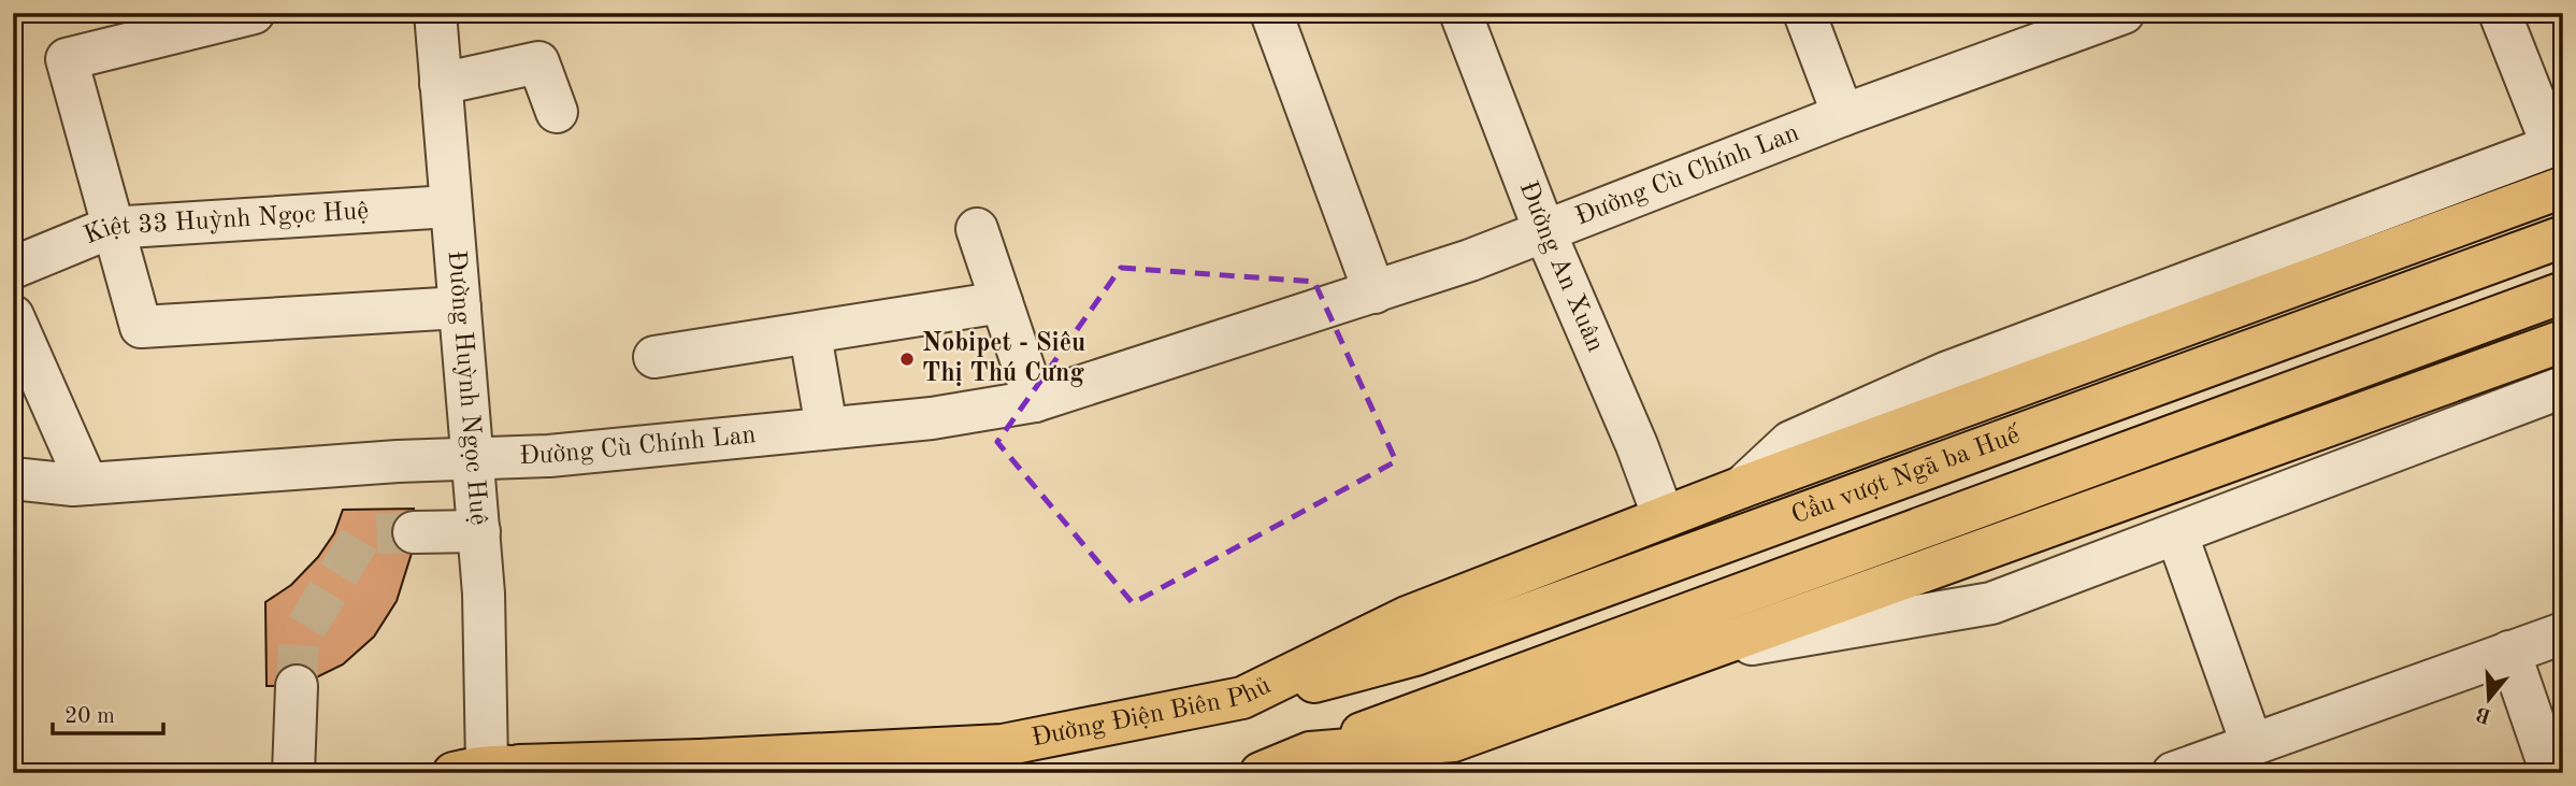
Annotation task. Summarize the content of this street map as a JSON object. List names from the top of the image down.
{
  "streets": {
    "main road": ["Cầu vượt Ngã ba Huế", "Đường Điện Biên Phủ"],
    "street": [
      "Đường Cù Chính Lan",
      "Kiệt 33 Huỳnh Ngọc Huệ",
      "Đường An Xuân",
      "Đường Huỳnh Ngọc Huệ"
    ]
  },
  "crossings": [
    ["Đường Cù Chính Lan", "Đường An Xuân"],
    ["Đường Cù Chính Lan", "Đường Huỳnh Ngọc Huệ"],
    ["Kiệt 33 Huỳnh Ngọc Huệ", "Đường Huỳnh Ngọc Huệ"],
    ["Đường An Xuân", "Đường Điện Biên Phủ"],
    ["Đường Huỳnh Ngọc Huệ", "Đường Điện Biên Phủ"],
    ["Cầu vượt Ngã ba Huế", "Đường Điện Biên Phủ"]
  ],
  "places": ["Nobipet - Siêu Thị Thú Cưng"],
  "scale_bar": "20 m",
  "north": "bottom"
}
